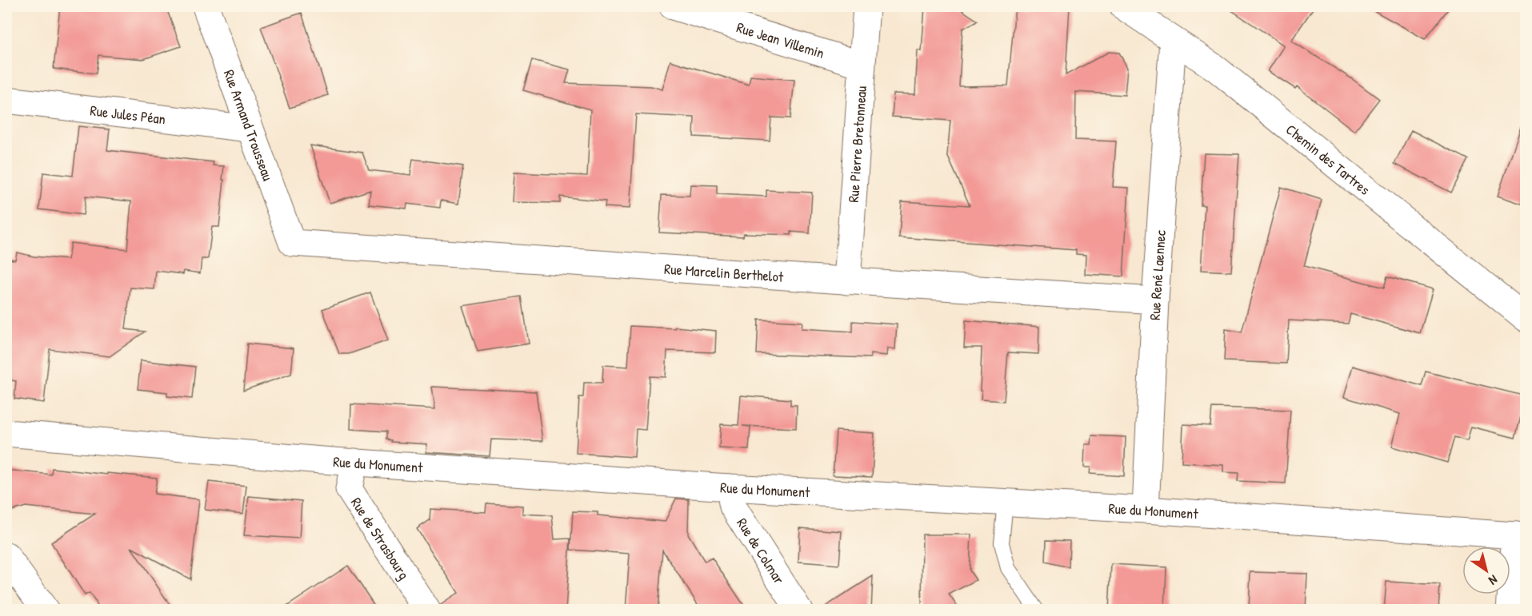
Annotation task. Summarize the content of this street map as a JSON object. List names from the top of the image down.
{
  "streets": {
    "street": [
      "Rue Jean Villemin",
      "Rue Jules Péan",
      "Rue Armand Trousseau",
      "Rue Pierre Bretonneau",
      "Chemin des Tartres",
      "Rue Marcelin Berthelot",
      "Rue René Laennec",
      "Rue du Monument",
      "Rue de Strasbourg",
      "Rue de Colmar"
    ]
  },
  "crossings": [
    ["Rue Jean Villemin", "Rue Pierre Bretonneau"],
    ["Rue Jules Péan", "Rue Armand Trousseau"],
    ["Rue Armand Trousseau", "Rue Marcelin Berthelot"],
    ["Rue Pierre Bretonneau", "Rue Marcelin Berthelot"],
    ["Chemin des Tartres", "Rue René Laennec"],
    ["Rue Marcelin Berthelot", "Rue René Laennec"],
    ["Rue René Laennec", "Rue du Monument"],
    ["Rue du Monument", "Rue de Strasbourg"],
    ["Rue du Monument", "Rue de Colmar"]
  ],
  "north": "bottom right"
}
